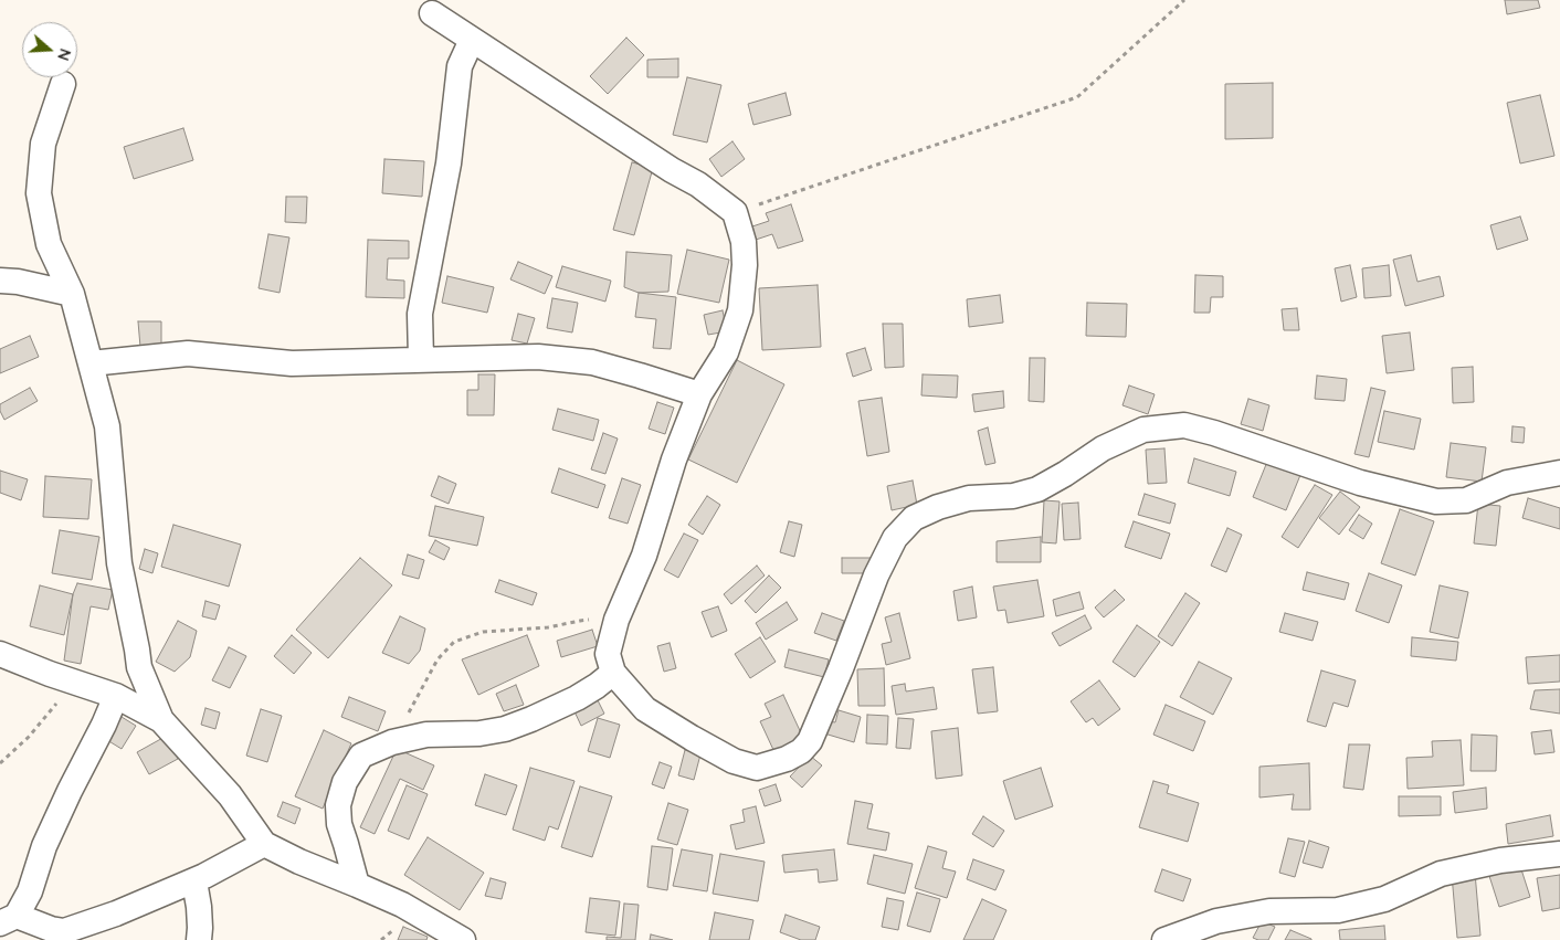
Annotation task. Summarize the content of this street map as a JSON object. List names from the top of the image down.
{
  "north": "right"
}
